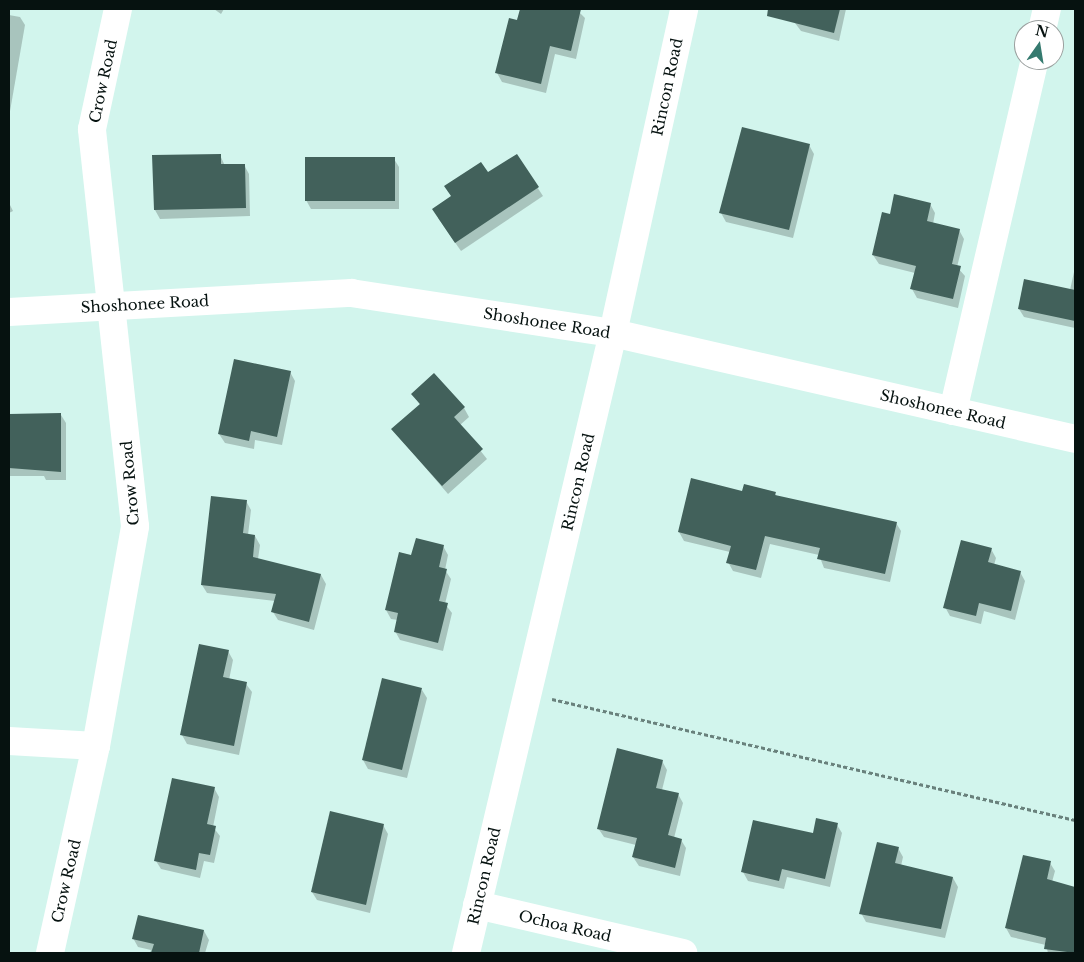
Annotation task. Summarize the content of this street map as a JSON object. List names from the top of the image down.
{
  "streets": {
    "street": [
      "Crow Road",
      "Rincon Road",
      "Shoshonee Road",
      "Ochoa Road"
    ]
  },
  "crossings": [
    ["Crow Road", "Shoshonee Road"],
    ["Rincon Road", "Shoshonee Road"],
    ["Rincon Road", "Ochoa Road"]
  ],
  "north": "top"
}
